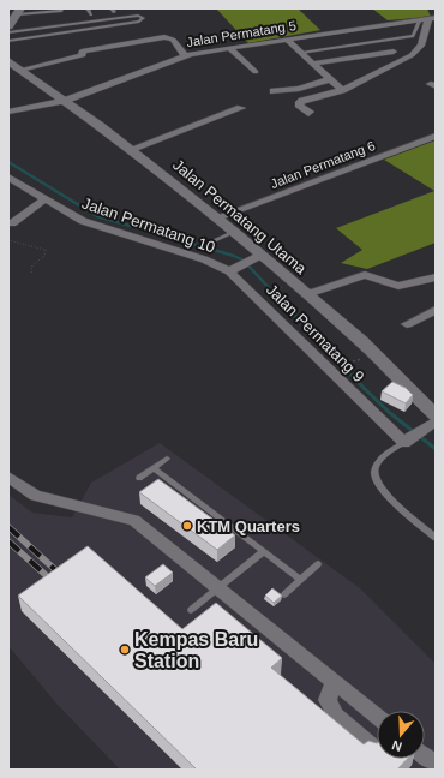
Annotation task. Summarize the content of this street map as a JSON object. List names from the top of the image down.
{
  "streets": {
    "street": [
      "Jalan Permatang 5",
      "Jalan Permatang 6",
      "Jalan Permatang Utama",
      "Jalan Permatang 10",
      "Jalan Permatang 9"
    ]
  },
  "crossings": [
    ["Jalan Permatang 5", "Jalan Permatang Utama"],
    ["Jalan Permatang 6", "Jalan Permatang Utama"],
    ["Jalan Permatang 10", "Jalan Permatang 9"]
  ],
  "places": ["KTM Quarters", "Kempas Baru Station"],
  "north": "bottom"
}
